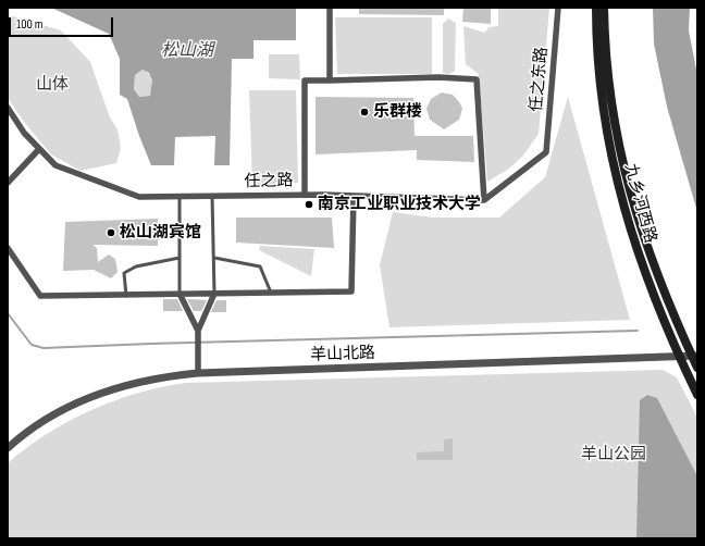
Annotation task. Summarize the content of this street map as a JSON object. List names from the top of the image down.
{
  "streets": {
    "main road": ["九乡河西路"],
    "street": ["任之东路", "任之路", "羊山北路"]
  },
  "crossings": [
    ["任之东路", "任之路"],
    ["九乡河西路", "羊山北路"]
  ],
  "water": ["松山湖"],
  "parks": ["山体", "羊山公园"],
  "places": ["乐群楼", "南京工业职业技术大学", "松山湖宾馆"],
  "scale_bar": "100 m"
}
